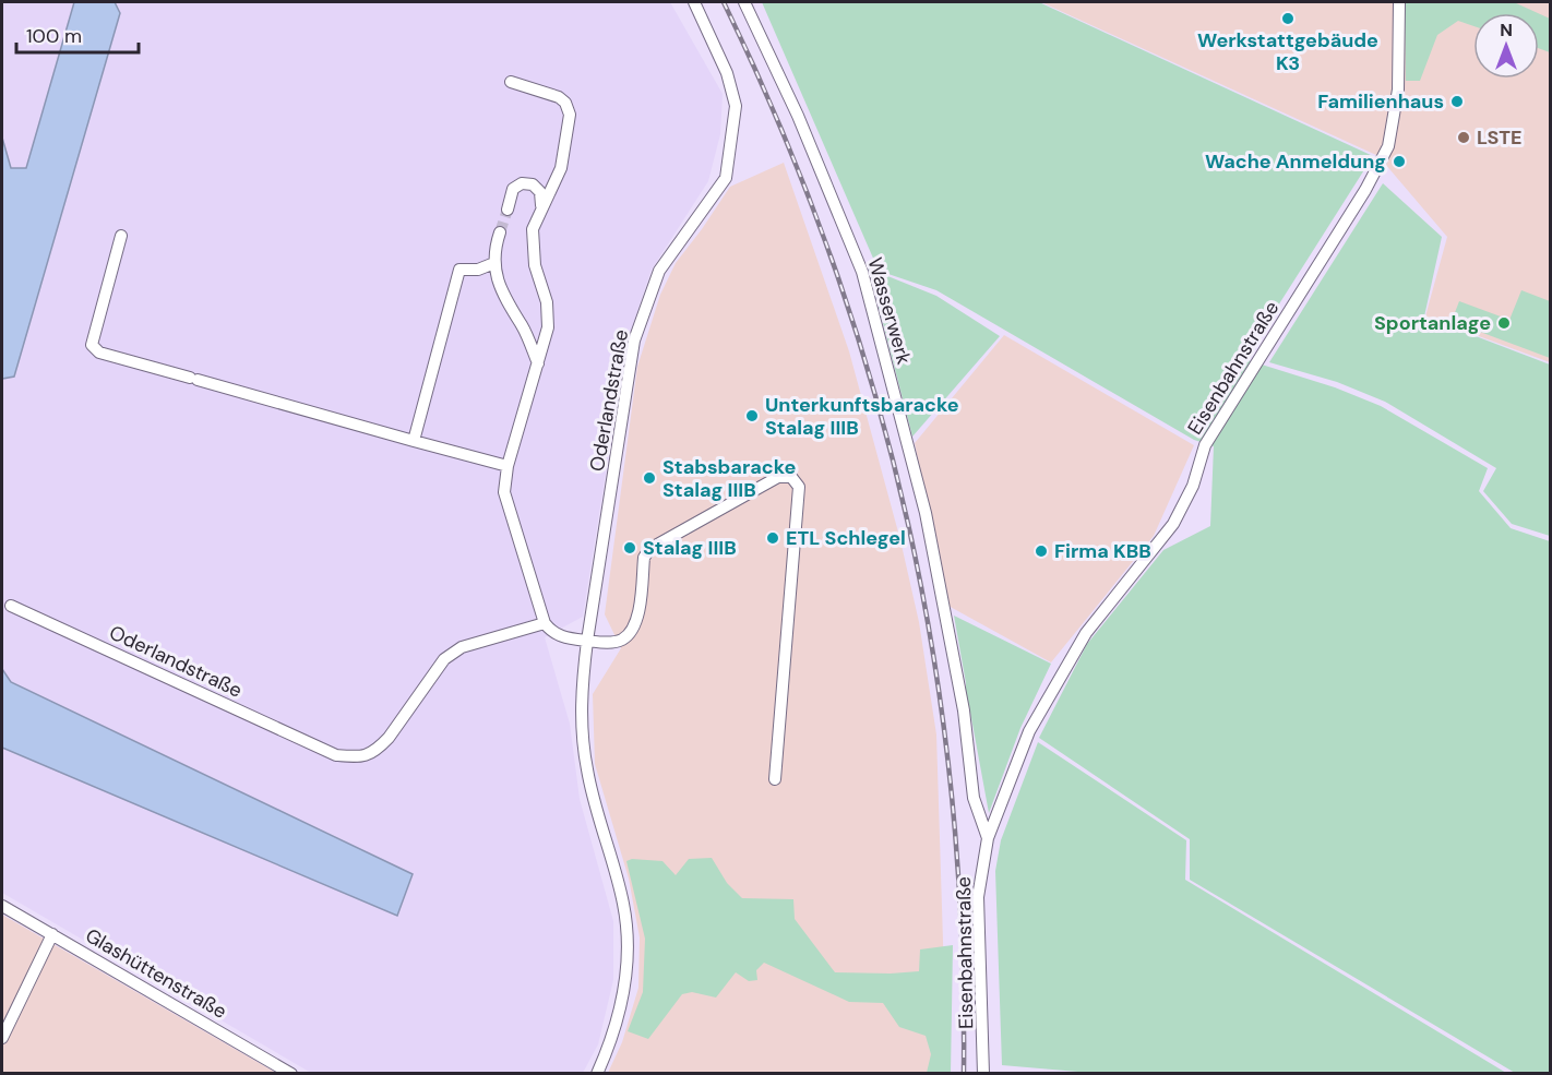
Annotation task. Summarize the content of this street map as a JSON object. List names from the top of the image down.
{
  "streets": {
    "street": [
      "Wasserwerk",
      "Eisenbahnstraße",
      "Oderlandstraße",
      "Glashüttenstraße"
    ]
  },
  "crossings": [
    ["Wasserwerk", "Eisenbahnstraße"]
  ],
  "places": [
    "Werkstattgebäude K3",
    "Familienhaus",
    "LSTE",
    "Wache Anmeldung",
    "Sportanlage",
    "Unterkunftsbaracke Stalag IIIB",
    "Stabsbaracke Stalag IIIB",
    "ETL Schlegel",
    "Stalag IIIB",
    "Firma KBB"
  ],
  "scale_bar": "100 m",
  "north": "top"
}
